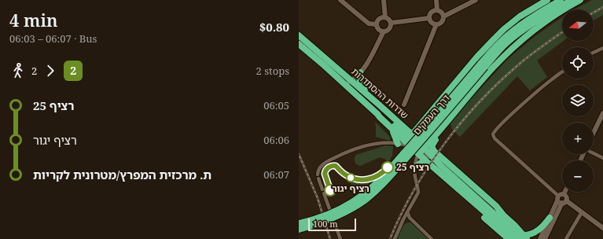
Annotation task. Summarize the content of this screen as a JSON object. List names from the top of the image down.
{
  "streets": {
    "highway": ["שדרות ההסתדרות", "דרך העמקים"]
  },
  "places": ["רציף 25", "רציף יגור"],
  "lines": ["bus line 2"],
  "scale_bar": "100 m",
  "north": "left",
  "page": {
    "heading": ["4 min", "06:03 – 06:07 · Bus", "$0.80"],
    "map_buttons": ["+", "−"],
    "legs": ["2", "2", "2 stops"],
    "list": [
      {
        "name": "רציף 25",
        "value": "06:05"
      },
      {
        "name": "רציף יגור",
        "value": "06:06"
      },
      {
        "name": "ת. מרכזית המפרץ/מטרונית לקריות",
        "value": "06:07"
      }
    ],
    "scale": "100 m"
  }
}
